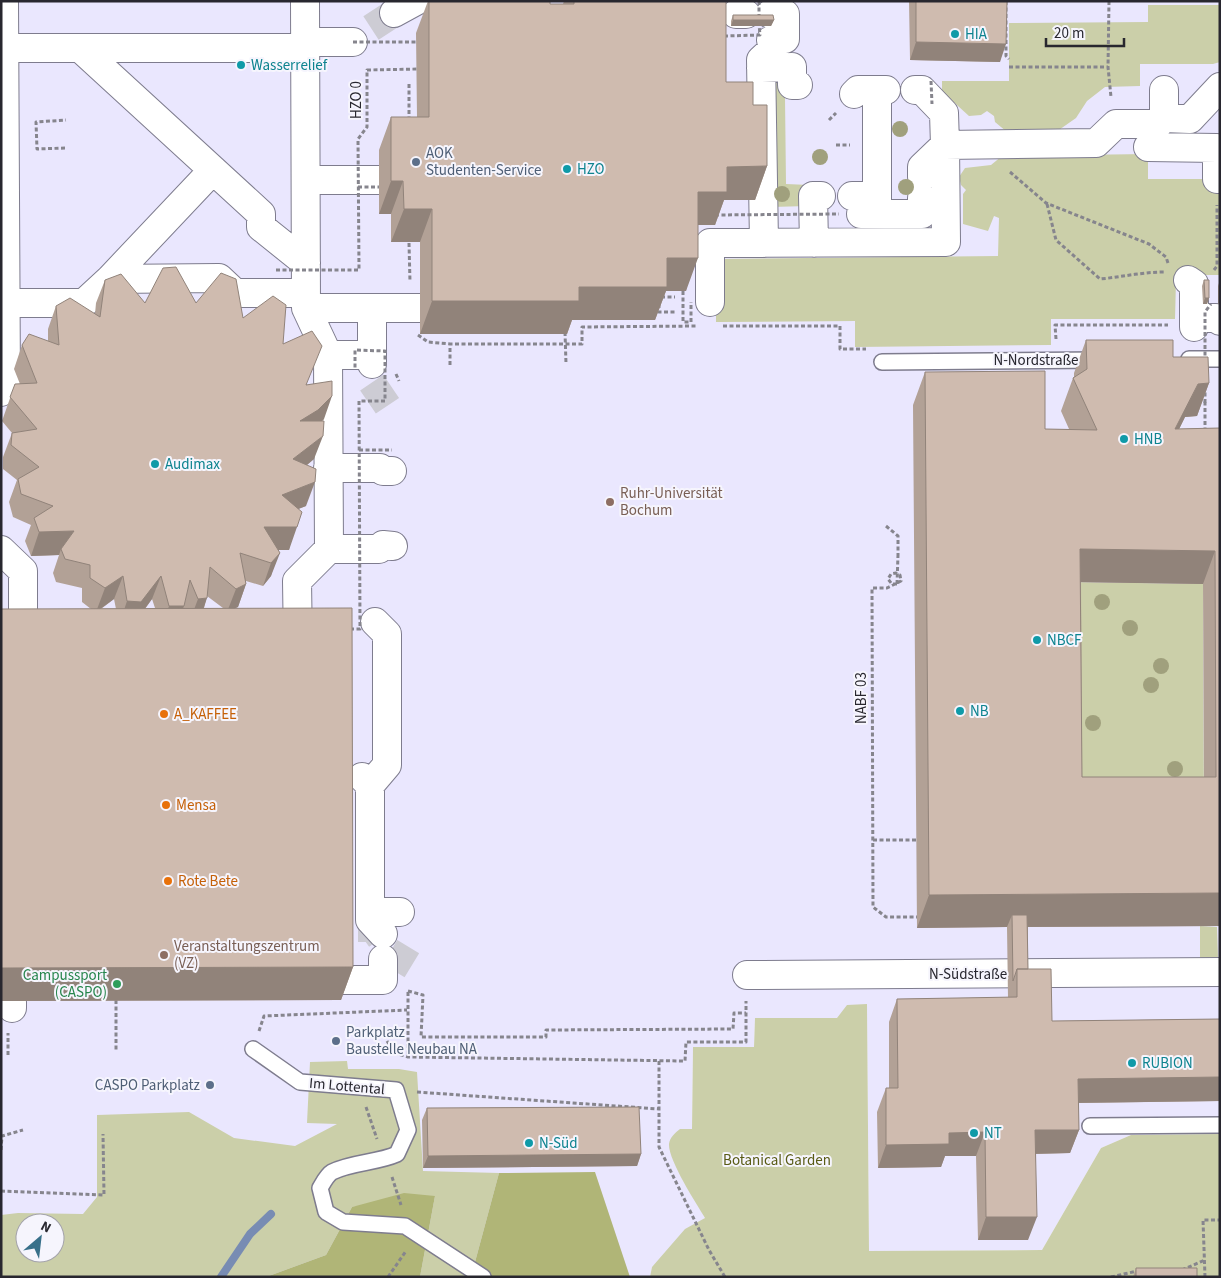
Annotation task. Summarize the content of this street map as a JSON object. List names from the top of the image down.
{
  "streets": {
    "street": ["N-Südstraße"],
    "lane": ["N-Nordstraße", "Im Lottental"],
    "path": ["HZO 0", "NABF 03"]
  },
  "parks": ["Botanical Garden"],
  "places": [
    "HIA",
    "Wasserrelief",
    "AOK Studenten-Service",
    "HZO",
    "HNB",
    "Audimax",
    "Ruhr-Universität Bochum",
    "NBCF",
    "NB",
    "A_KAFFEE",
    "Mensa",
    "Rote Bete",
    "Veranstaltungszentrum (VZ)",
    "Campussport (CASPO)",
    "Parkplatz Baustelle Neubau NA",
    "RUBION",
    "CASPO Parkplatz",
    "NT",
    "N-Süd"
  ],
  "scale_bar": "20 m",
  "north": "top right"
}
